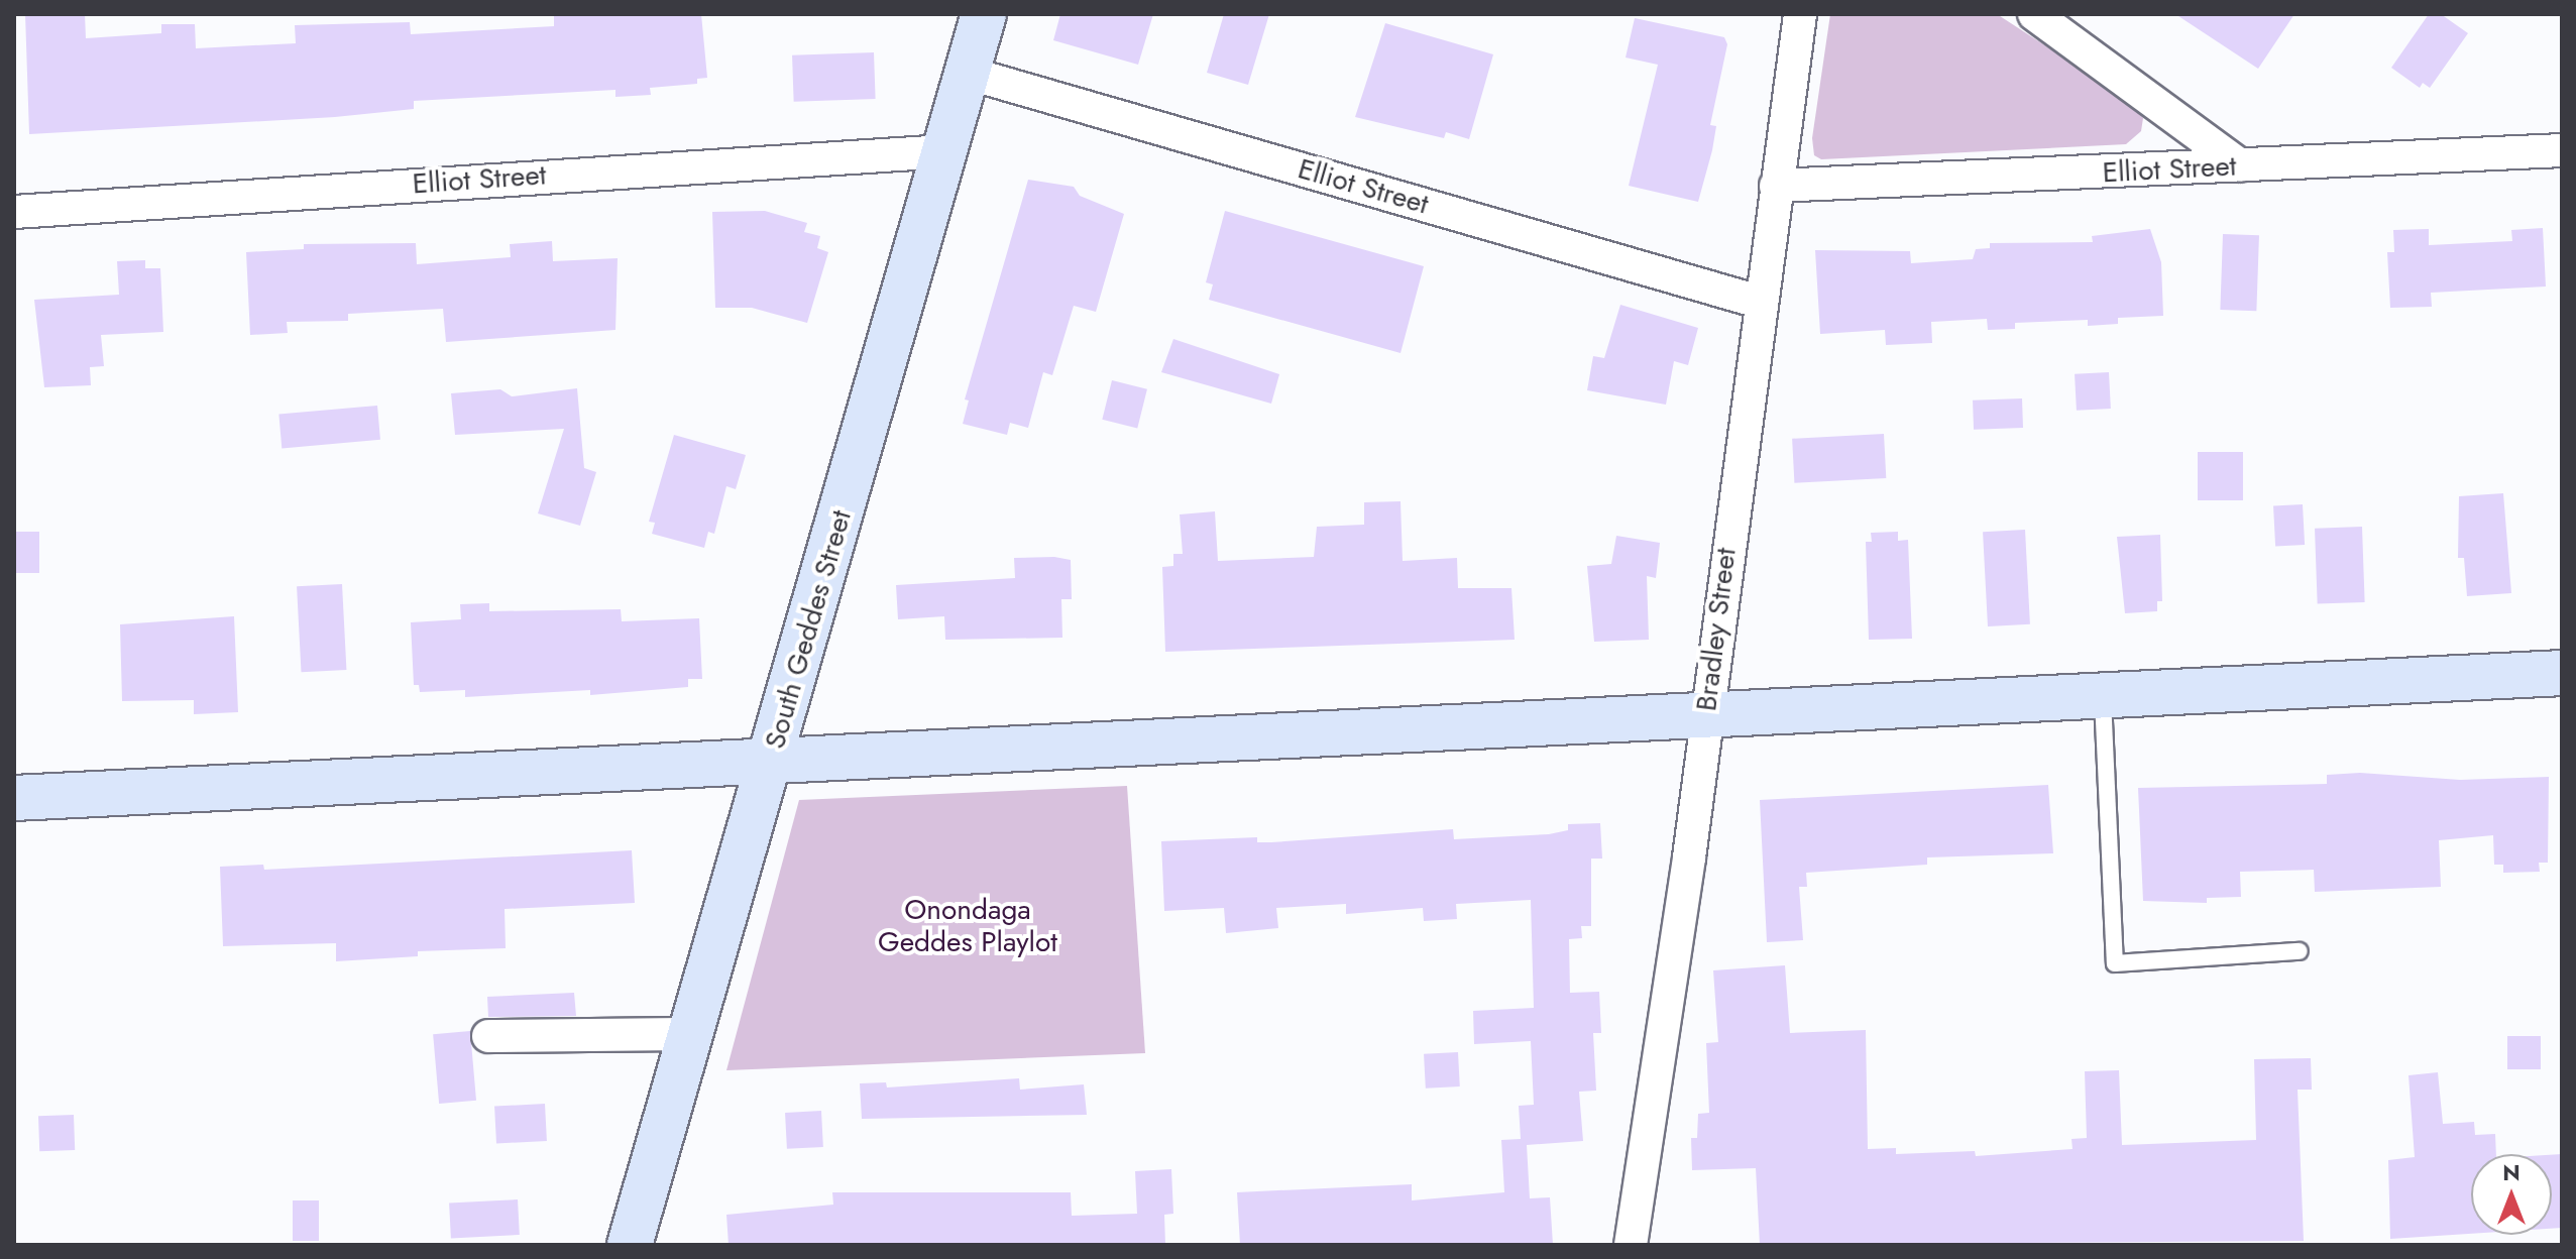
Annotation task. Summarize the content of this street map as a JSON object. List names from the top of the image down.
{
  "streets": {
    "main road": ["South Geddes Street"],
    "street": ["Elliot Street", "Bradley Street"]
  },
  "crossings": [
    ["Elliot Street", "South Geddes Street"],
    ["Elliot Street", "Bradley Street"]
  ],
  "parks": ["Onondaga Geddes Playlot"],
  "north": "top"
}
